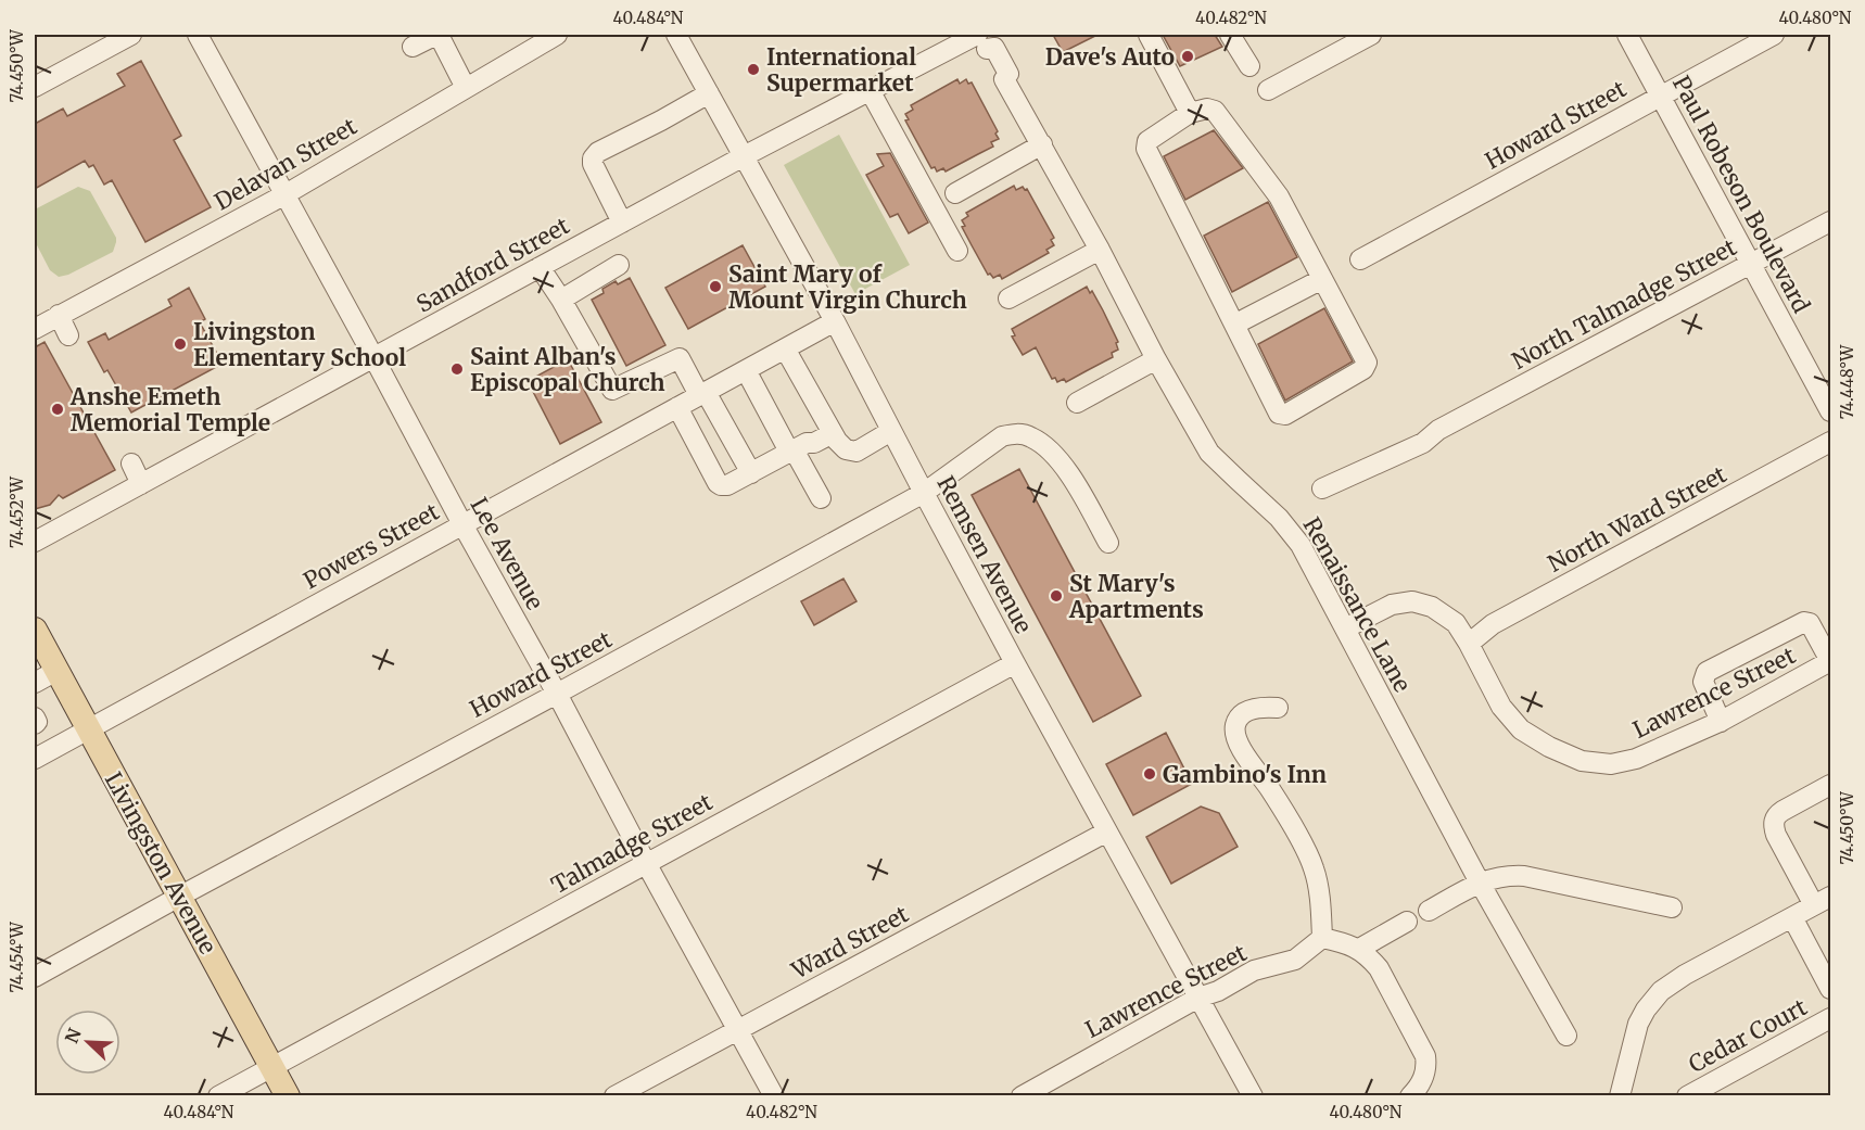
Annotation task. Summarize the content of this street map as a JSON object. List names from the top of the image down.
{
  "streets": {
    "main road": ["Livingston Avenue"],
    "street": [
      "Howard Street",
      "Delavan Street",
      "Paul Robeson Boulevard",
      "Sandford Street",
      "North Talmadge Street",
      "North Ward Street",
      "Powers Street",
      "Lee Avenue",
      "Remsen Avenue",
      "Renaissance Lane",
      "Lawrence Street",
      "Talmadge Street",
      "Ward Street",
      "Cedar Court"
    ]
  },
  "crossings": [
    ["Howard Street", "Paul Robeson Boulevard"],
    ["Howard Street", "Lee Avenue"],
    ["Howard Street", "Remsen Avenue"],
    ["Howard Street", "Livingston Avenue"],
    ["Delavan Street", "Lee Avenue"],
    ["Paul Robeson Boulevard", "North Talmadge Street"],
    ["Sandford Street", "Lee Avenue"],
    ["Sandford Street", "Remsen Avenue"],
    ["Sandford Street", "Renaissance Lane"],
    ["North Ward Street", "Lawrence Street"],
    ["Powers Street", "Lee Avenue"],
    ["Powers Street", "Remsen Avenue"],
    ["Powers Street", "Livingston Avenue"],
    ["Lee Avenue", "Talmadge Street"],
    ["Lee Avenue", "Ward Street"],
    ["Remsen Avenue", "Lawrence Street"],
    ["Remsen Avenue", "Talmadge Street"],
    ["Remsen Avenue", "Ward Street"],
    ["Renaissance Lane", "Lawrence Street"],
    ["Talmadge Street", "Livingston Avenue"]
  ],
  "places": [
    "Dave's Auto",
    "International Supermarket",
    "Saint Mary of Mount Virgin Church",
    "Livingston Elementary School",
    "Saint Alban's Episcopal Church",
    "Anshe Emeth Memorial Temple",
    "St Mary's Apartments",
    "Gambino's Inn"
  ],
  "north": "top left",
  "coordinates": [
    "40.484°N",
    "40.482°N",
    "40.480°N",
    "74.450°W",
    "74.448°W",
    "74.452°W",
    "74.454°W"
  ]
}
